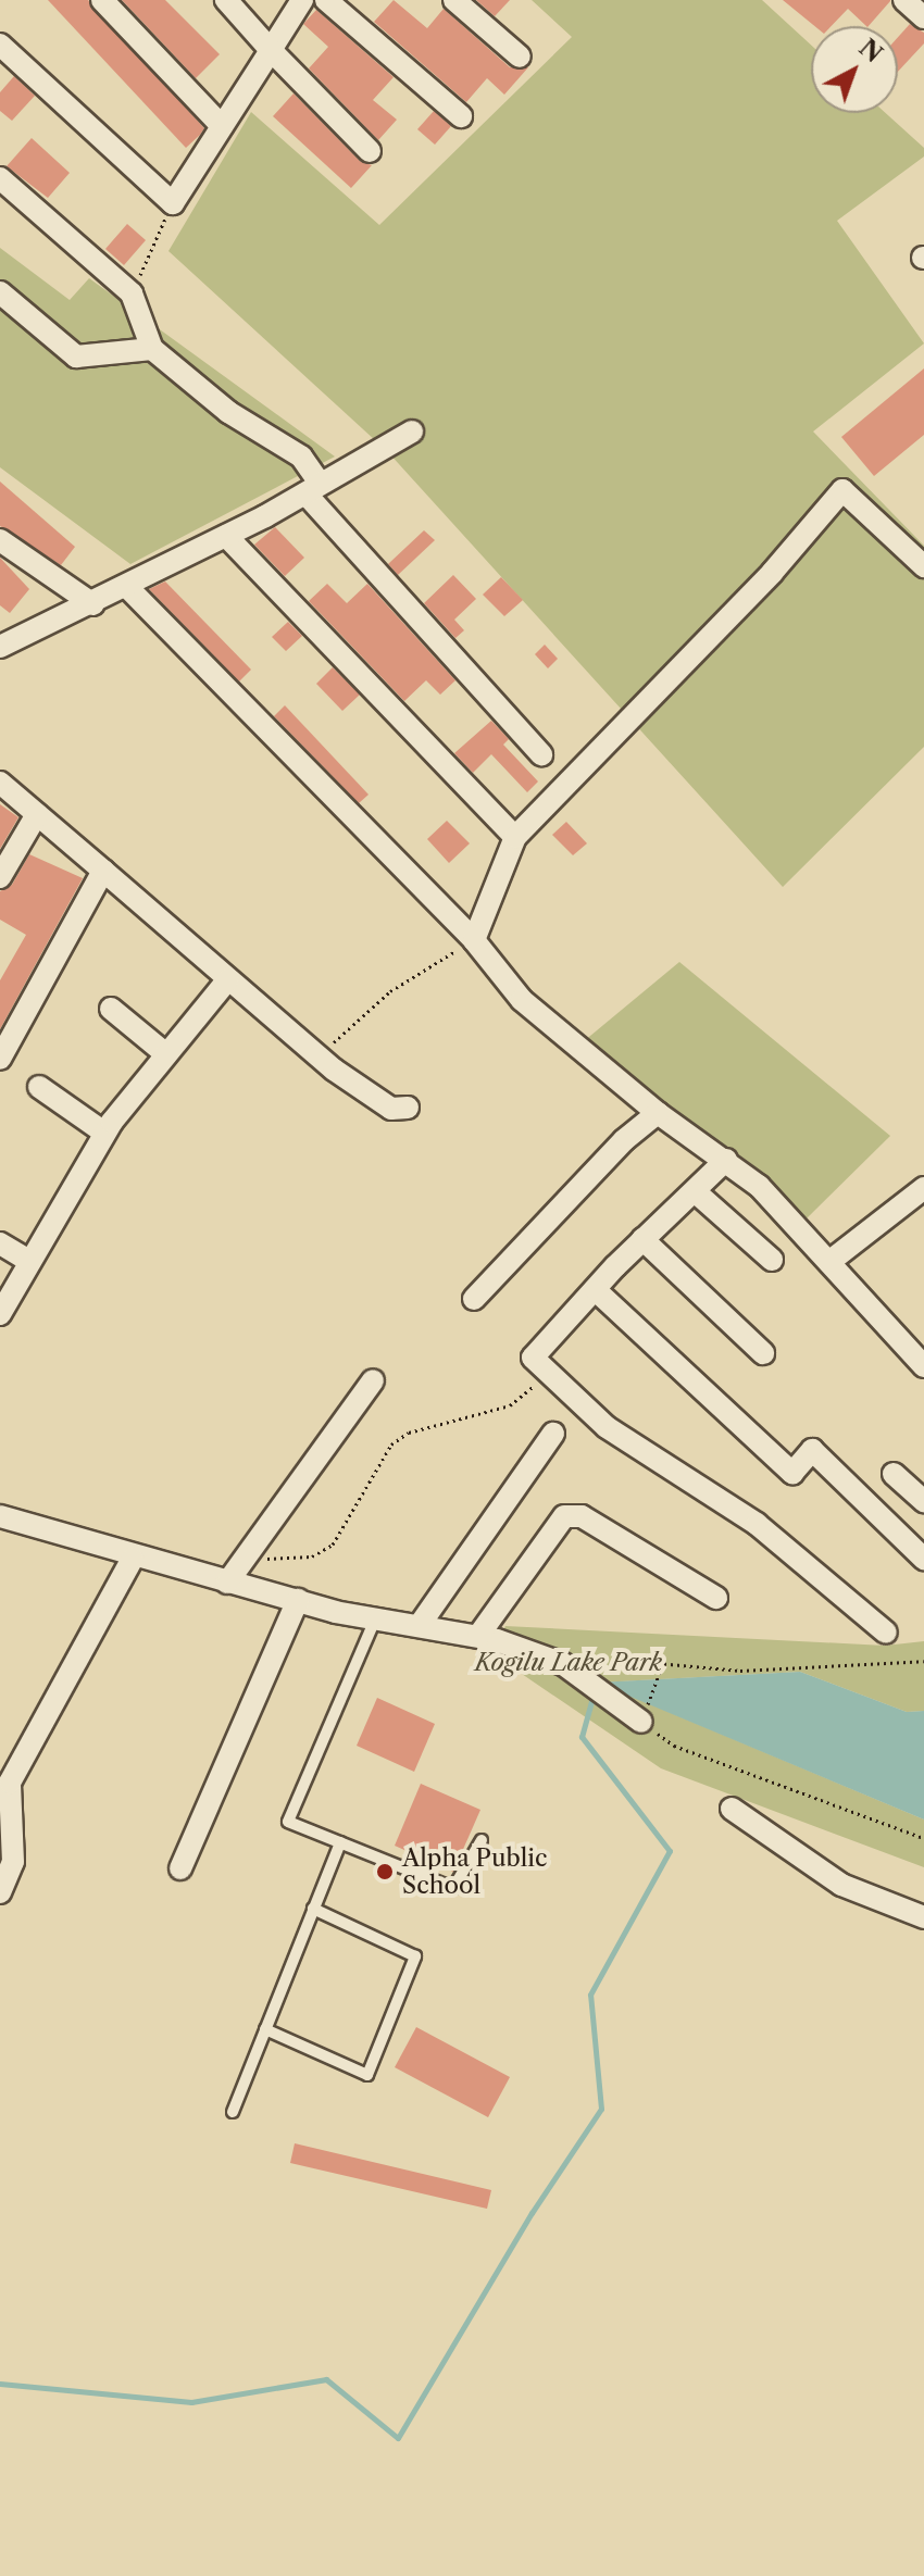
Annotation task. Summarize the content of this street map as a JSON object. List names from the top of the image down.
{
  "parks": ["Kogilu Lake Park"],
  "places": ["Alpha Public School"],
  "north": "top right"
}
